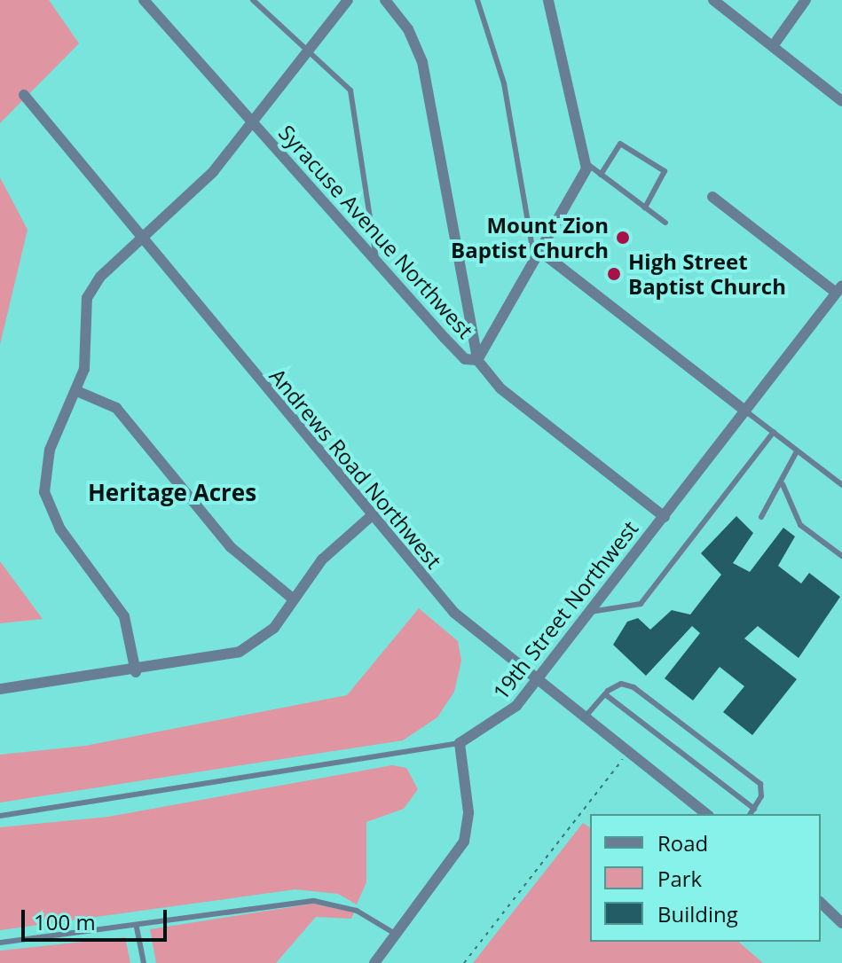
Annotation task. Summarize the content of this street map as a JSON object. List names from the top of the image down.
{
  "streets": {
    "street": ["Syracuse Avenue Northwest", "Andrews Road Northwest", "19th Street Northwest"]
  },
  "crossings": [
    ["Syracuse Avenue Northwest", "19th Street Northwest"],
    ["Andrews Road Northwest", "19th Street Northwest"]
  ],
  "districts": ["Heritage Acres"],
  "places": ["Mount Zion Baptist Church", "High Street Baptist Church"],
  "legend": ["Road", "Park", "Building"],
  "scale_bar": "100 m"
}
